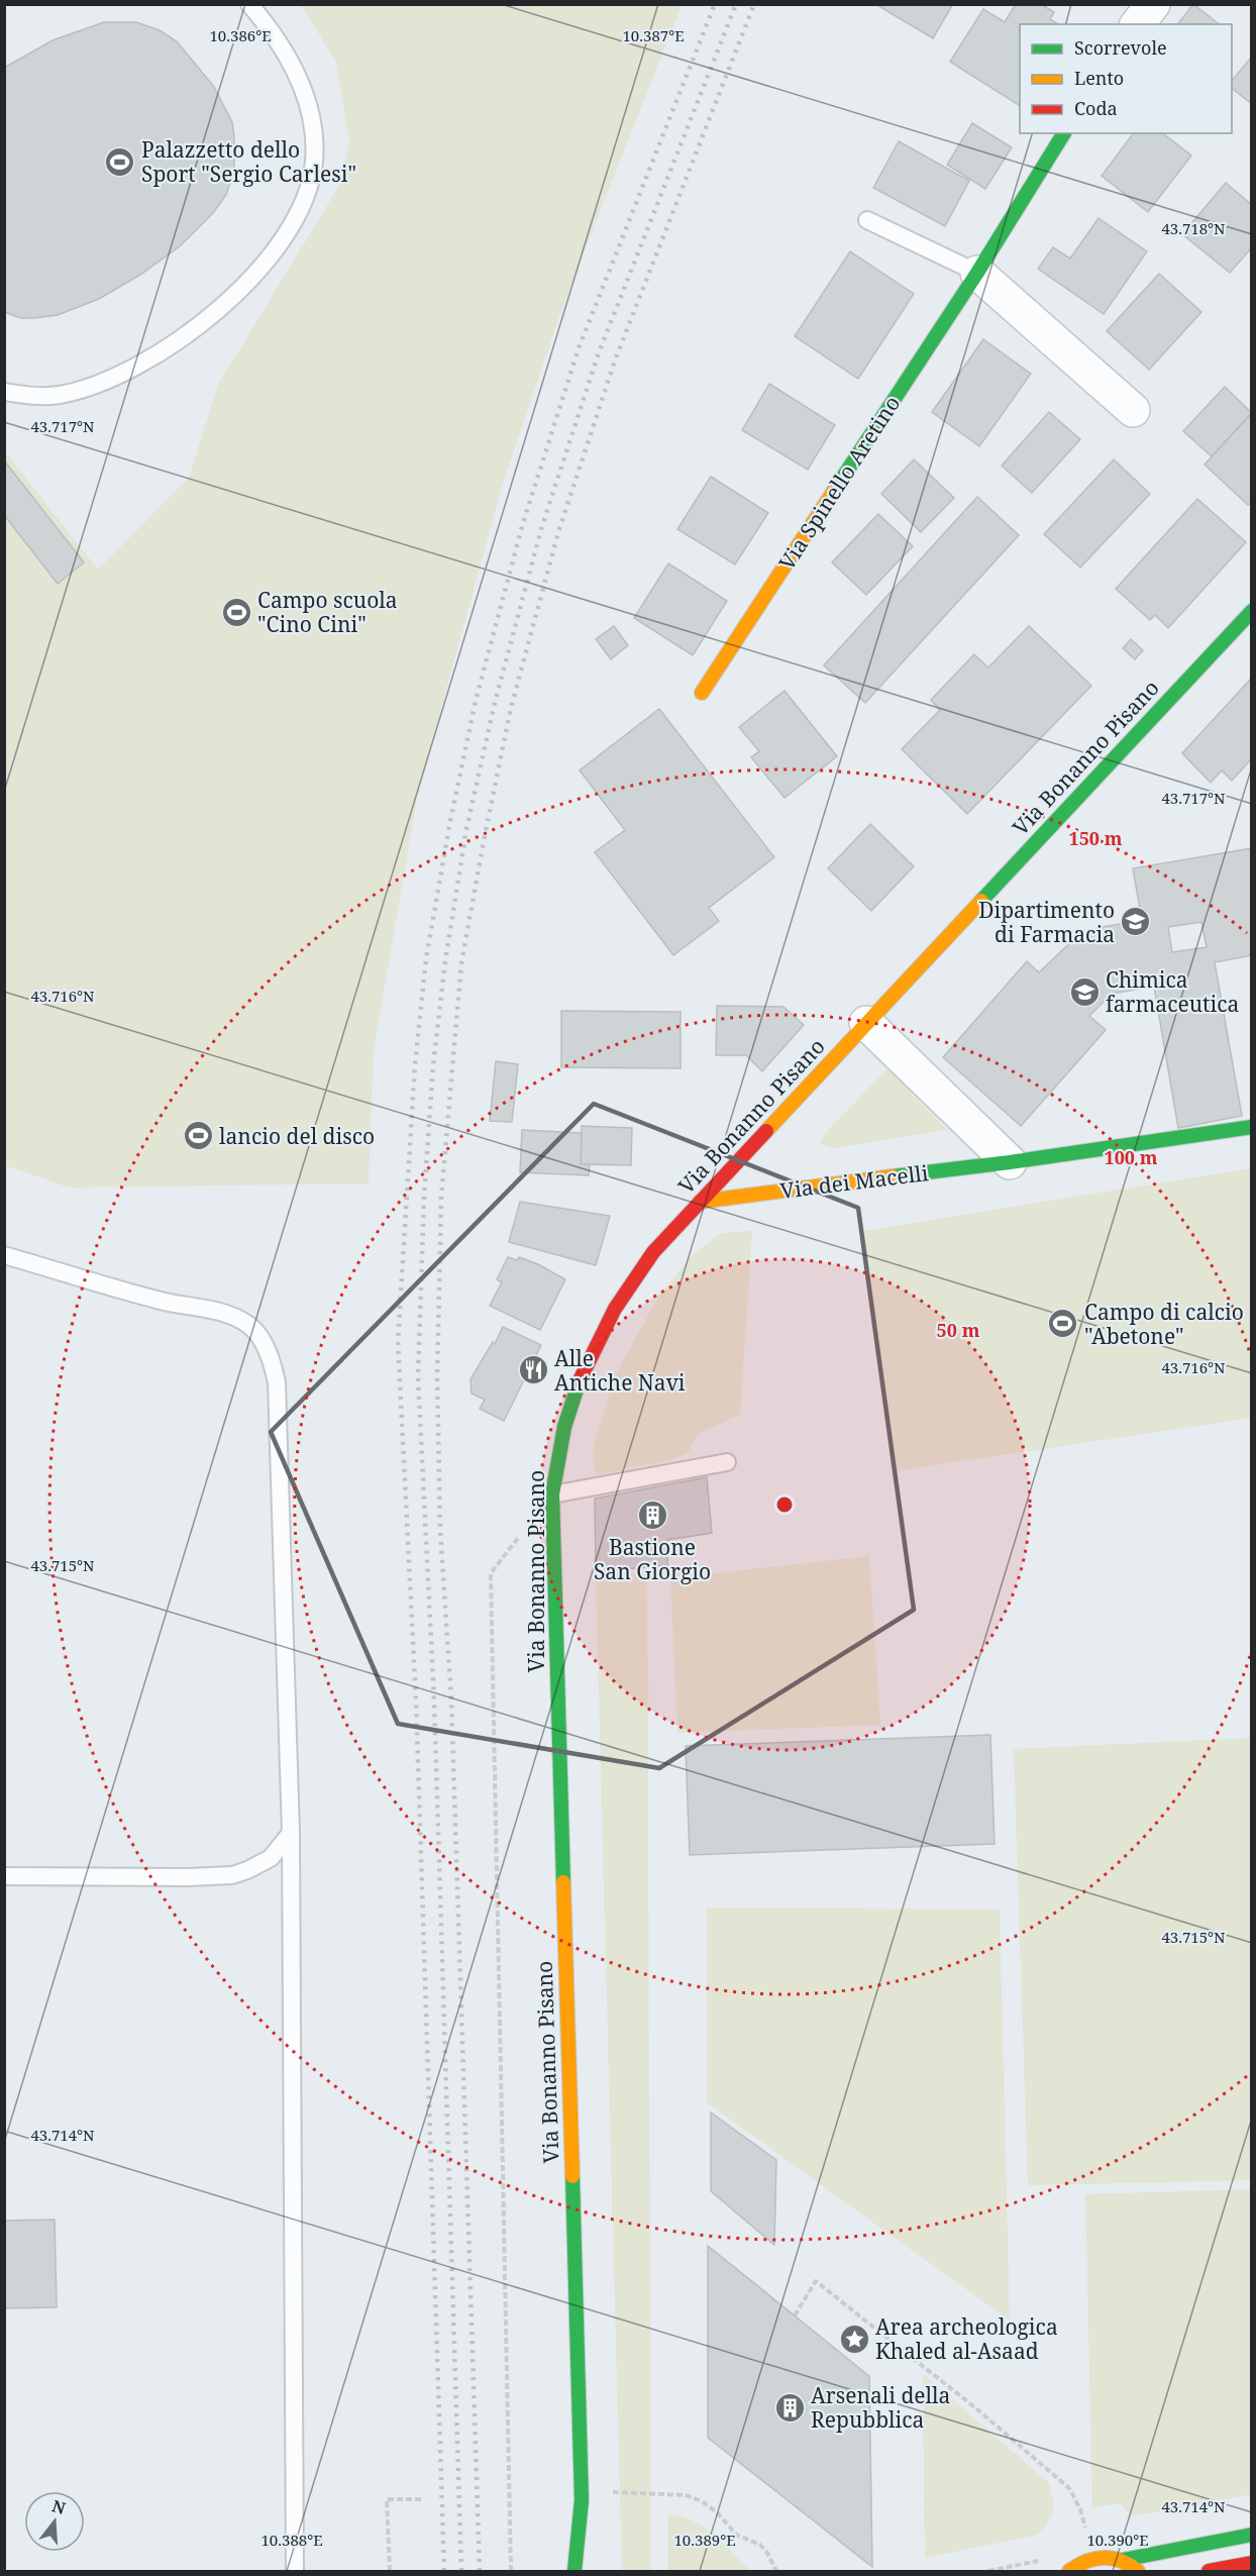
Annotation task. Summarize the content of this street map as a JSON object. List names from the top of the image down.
{
  "streets": {
    "main road": ["Via Spinello Aretino", "Via Bonanno Pisano", "Via dei Macelli"]
  },
  "crossings": [
    ["Via Bonanno Pisano", "Via dei Macelli"]
  ],
  "places": {
    "sports": [
      "Palazzetto dello Sport \"Sergio Carlesi\"",
      "Campo scuola \"Cino Cini\"",
      "lancio del disco",
      "Campo di calcio \"Abetone\""
    ],
    "school or university": ["Dipartimento di Farmacia", "Chimica farmaceutica"],
    "restaurant": ["Alle Antiche Navi"],
    "building": ["Bastione San Giorgio", "Arsenali della Repubblica"],
    "place": ["Area archeologica Khaled al-Asaad"]
  },
  "legend": ["Scorrevole", "Lento", "Coda"],
  "north": "top",
  "coordinates": [
    "10.386°E",
    "10.387°E",
    "43.718°N",
    "43.717°N",
    "43.716°N",
    "43.715°N",
    "43.714°N",
    "10.388°E",
    "10.389°E",
    "10.390°E"
  ],
  "rings": ["150 m", "100 m", "50 m"]
}
